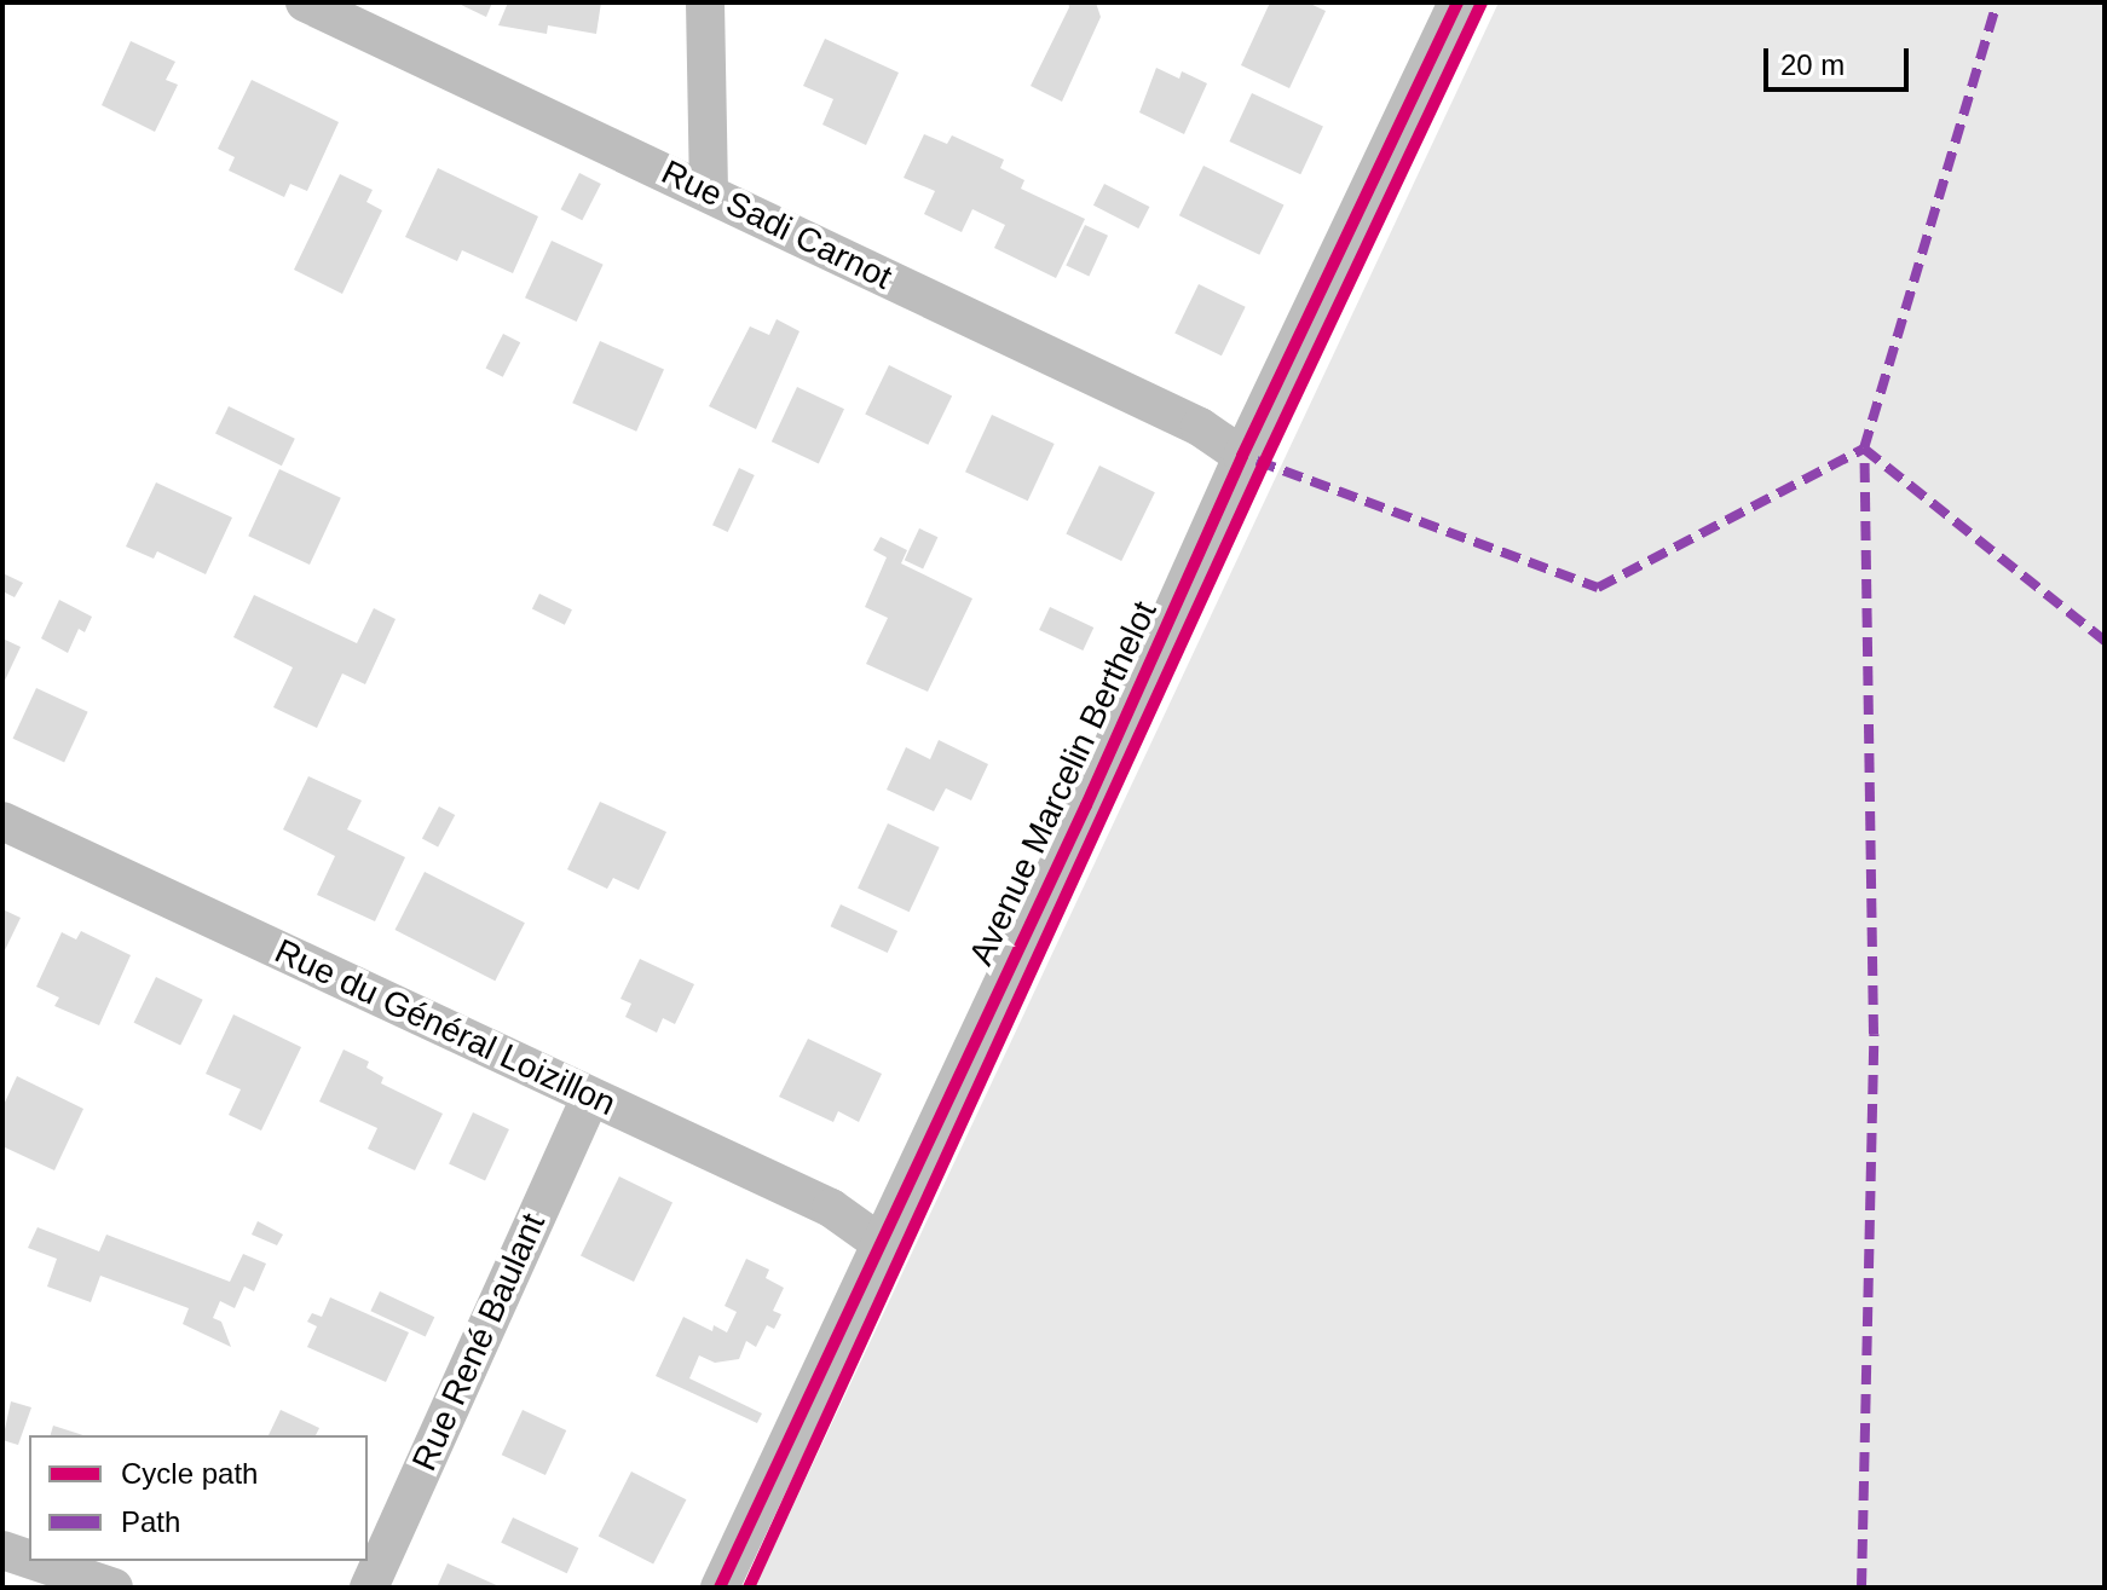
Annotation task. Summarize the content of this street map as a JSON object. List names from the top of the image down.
{
  "streets": {
    "street": [
      "Rue Sadi Carnot",
      "Avenue Marcelin Berthelot",
      "Rue du Général Loizillon",
      "Rue René Baulant"
    ]
  },
  "crossings": [
    ["Rue Sadi Carnot", "Avenue Marcelin Berthelot"],
    ["Avenue Marcelin Berthelot", "Rue du Général Loizillon"],
    ["Rue du Général Loizillon", "Rue René Baulant"]
  ],
  "legend": ["Cycle path", "Path"],
  "scale_bar": "20 m"
}
